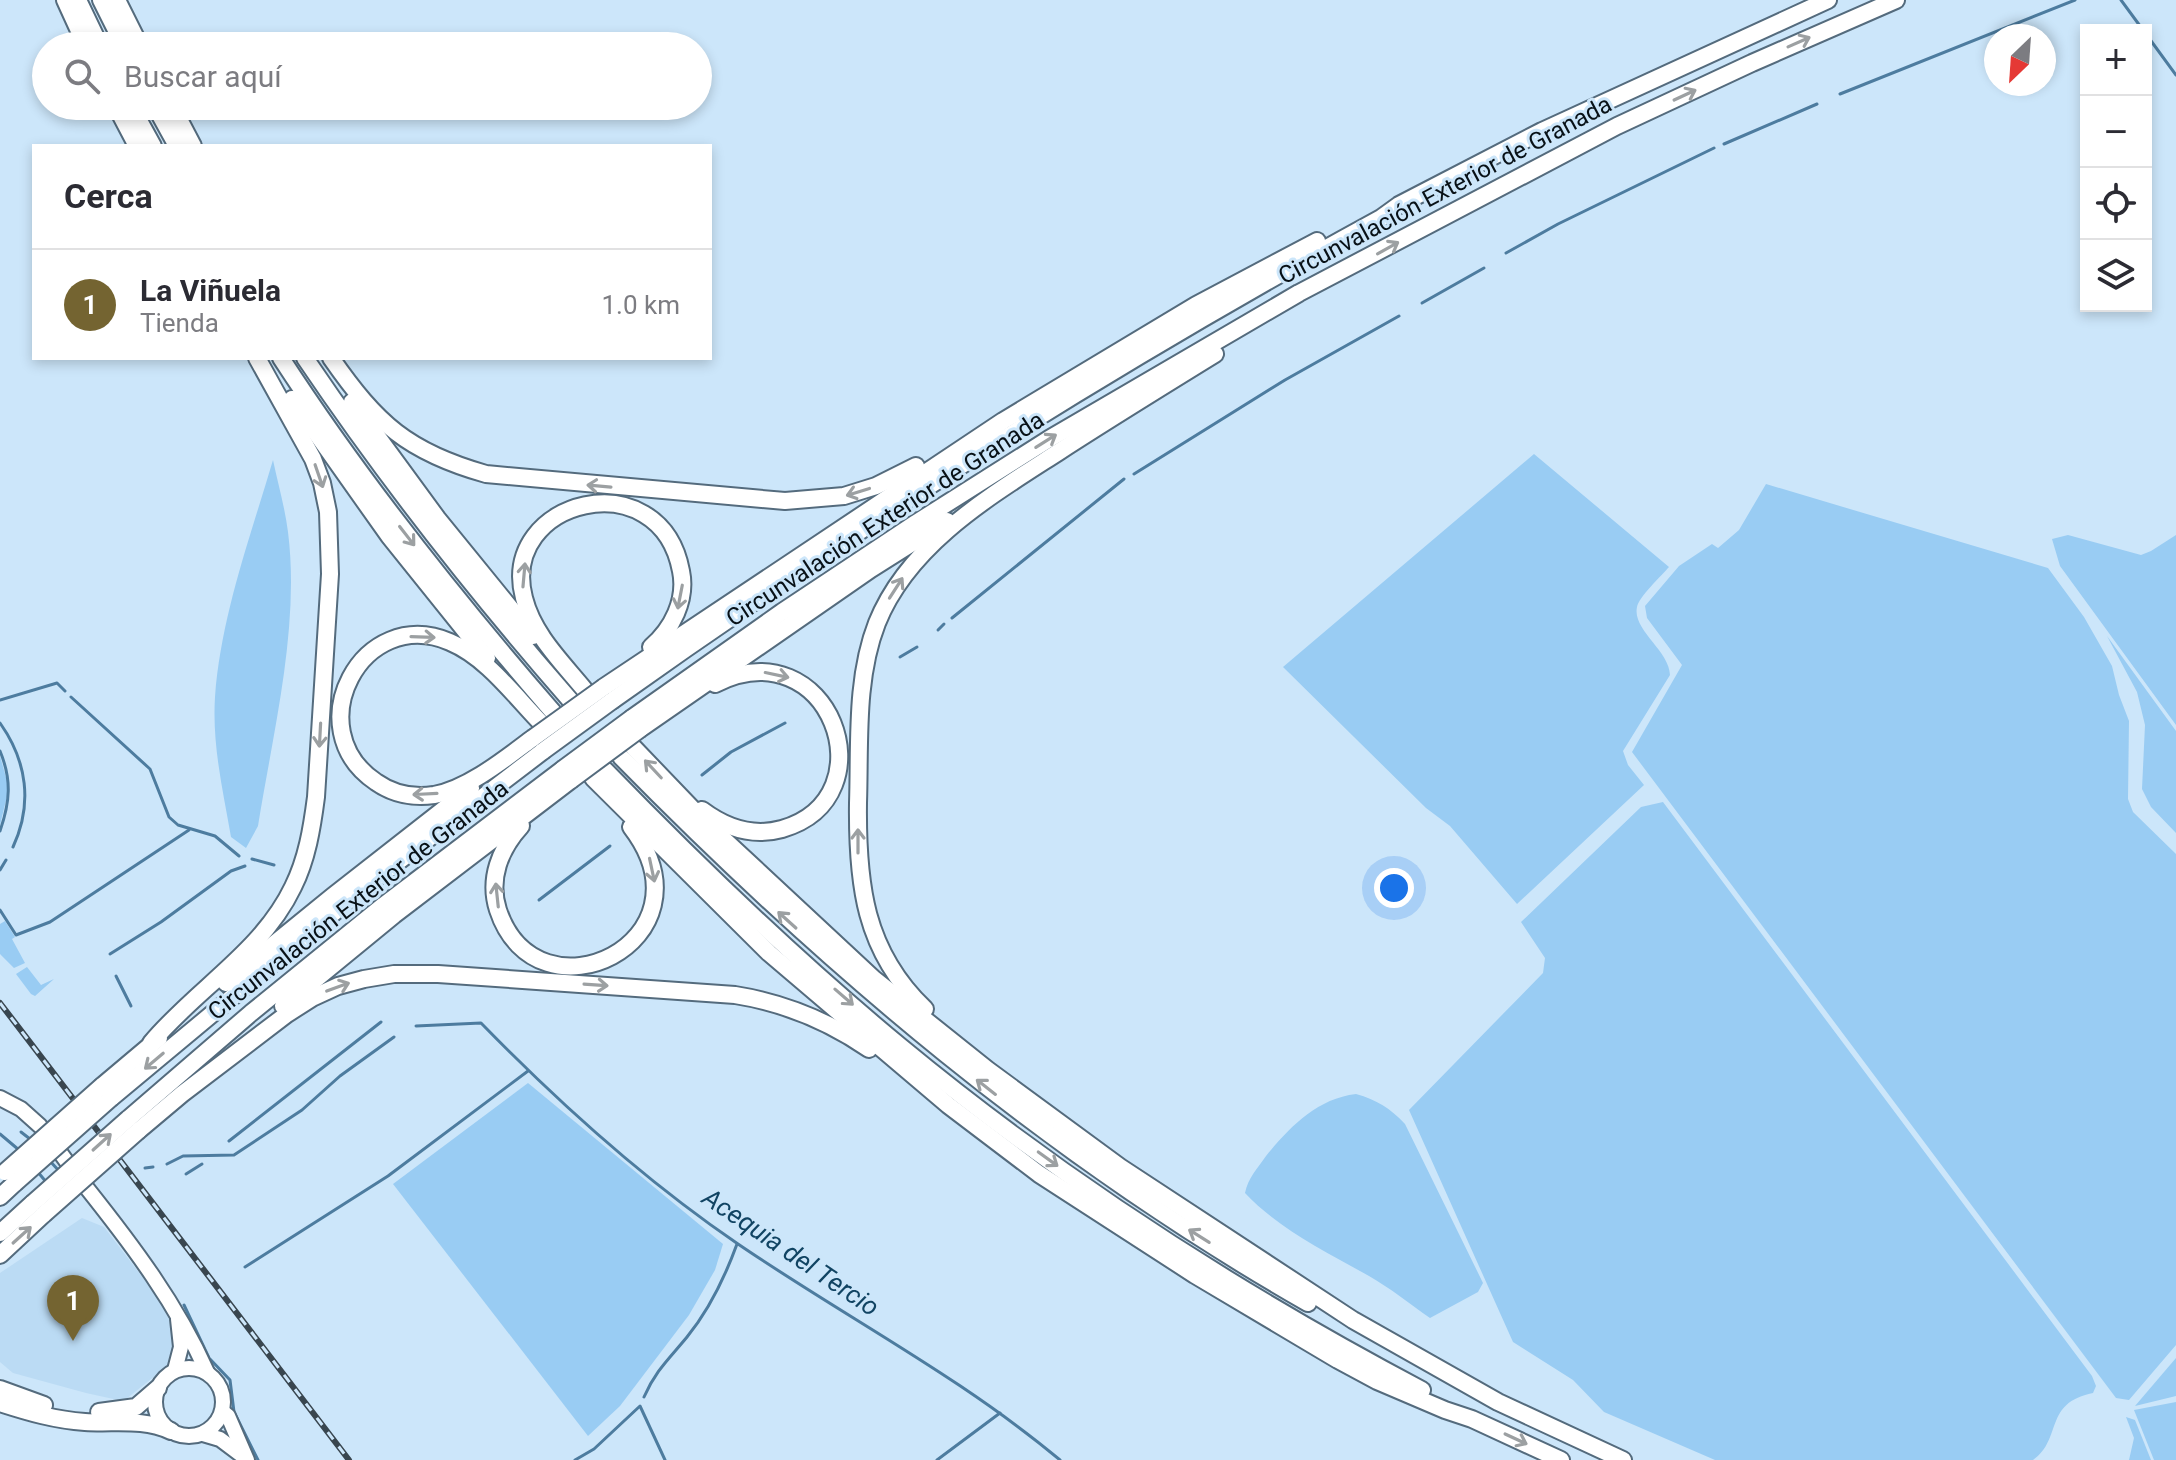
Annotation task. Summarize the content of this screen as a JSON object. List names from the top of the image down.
{
  "streets": {
    "highway": ["Circunvalación Exterior de Granada"]
  },
  "water": ["Acequia del Tercio"],
  "north": "bottom left",
  "page": {
    "map_buttons": ["+", "−"],
    "search": "Buscar aquí",
    "heading": "Cerca",
    "list": [
      {
        "mark": "1",
        "name": "La Viñuela",
        "note": "Tienda",
        "value": "1.0 km"
      }
    ],
    "pins": "1"
  }
}
